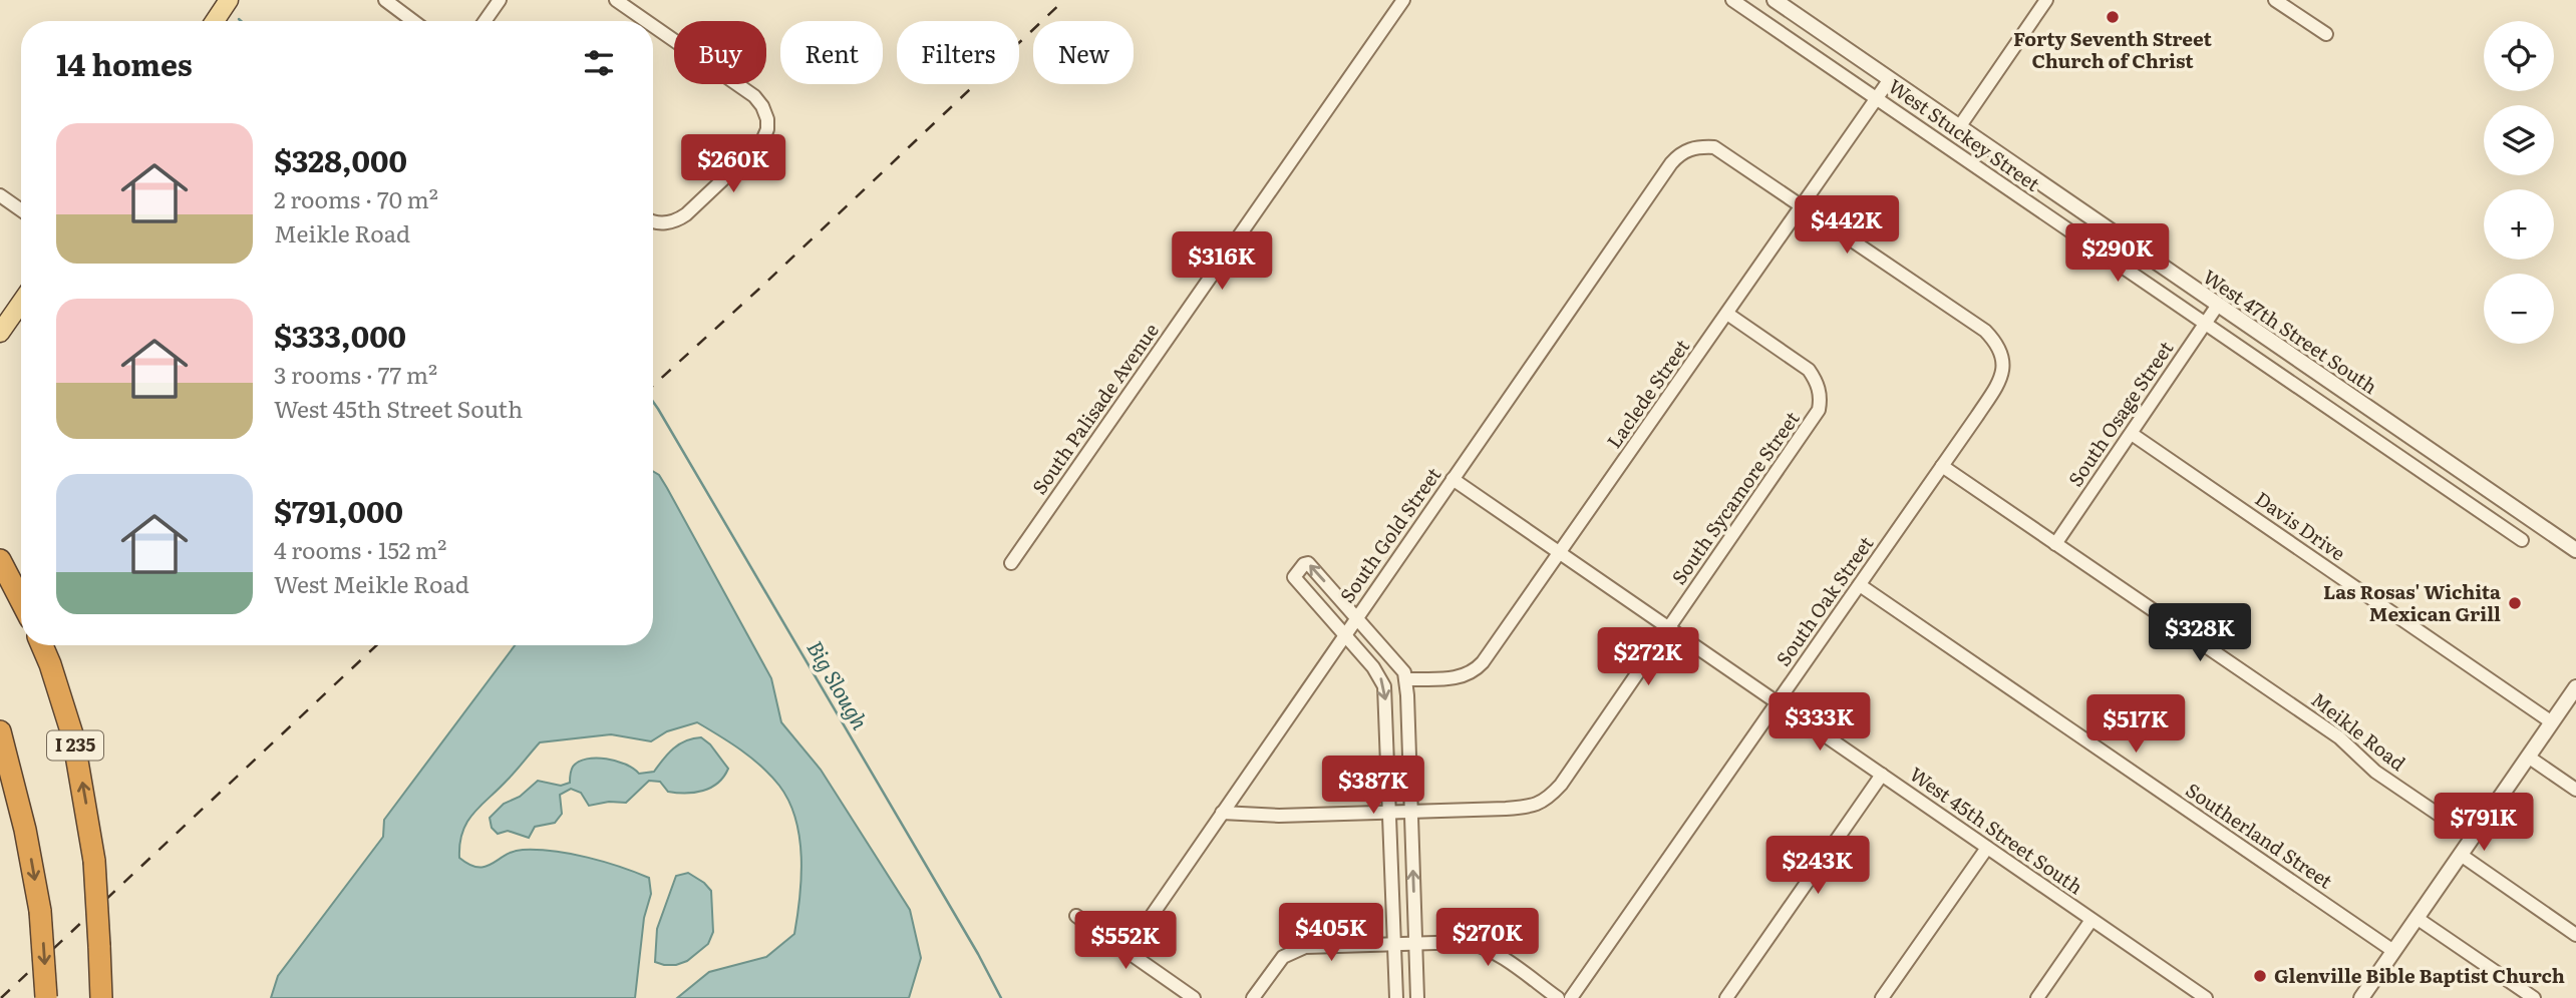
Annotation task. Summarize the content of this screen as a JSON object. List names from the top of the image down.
{
  "streets": {
    "highway": ["I 235"],
    "street": [
      "West Stuckey Street",
      "West 47th Street South",
      "Laclede Street",
      "South Palisade Avenue",
      "South Osage Street",
      "South Sycamore Street",
      "Davis Drive",
      "South Gold Street",
      "South Oak Street",
      "Meikle Road",
      "West 45th Street South",
      "Southerland Street"
    ]
  },
  "crossings": [
    ["West Stuckey Street", "Laclede Street"],
    ["West Stuckey Street", "South Osage Street"],
    ["West 47th Street South", "Laclede Street"],
    ["West 47th Street South", "South Osage Street"],
    ["Laclede Street", "South Sycamore Street"],
    ["Laclede Street", "South Gold Street"],
    ["Laclede Street", "South Oak Street"],
    ["Laclede Street", "West 45th Street South"],
    ["South Osage Street", "Davis Drive"],
    ["South Osage Street", "Meikle Road"],
    ["South Sycamore Street", "South Gold Street"],
    ["South Sycamore Street", "West 45th Street South"],
    ["South Gold Street", "South Oak Street"],
    ["South Gold Street", "West 45th Street South"],
    ["South Oak Street", "Meikle Road"],
    ["South Oak Street", "West 45th Street South"],
    ["South Oak Street", "Southerland Street"]
  ],
  "water": ["Big Slough"],
  "places": ["Forty Seventh Street Church of Christ", "Las Rosas' Wichita Mexican Grill", "Glenville Bible Baptist Church"],
  "page": {
    "map_buttons": ["+", "−"],
    "chip": [
      "Buy",
      "Rent",
      "Filters",
      "New"
    ],
    "heading": "14 homes",
    "list": [
      {
        "name": "$328,000",
        "note": "2 rooms · 70 m² · Meikle Road"
      },
      {
        "name": "$333,000",
        "note": "3 rooms · 77 m² · West 45th Street South"
      },
      {
        "name": "$791,000",
        "note": "4 rooms · 152 m² · West Meikle Road"
      }
    ],
    "price": [
      "$260K",
      "$442K",
      "$290K",
      "$316K",
      "$328K",
      "$272K",
      "$333K",
      "$517K",
      "$387K",
      "$791K",
      "$243K",
      "$405K",
      "$270K",
      "$552K"
    ]
  }
}
